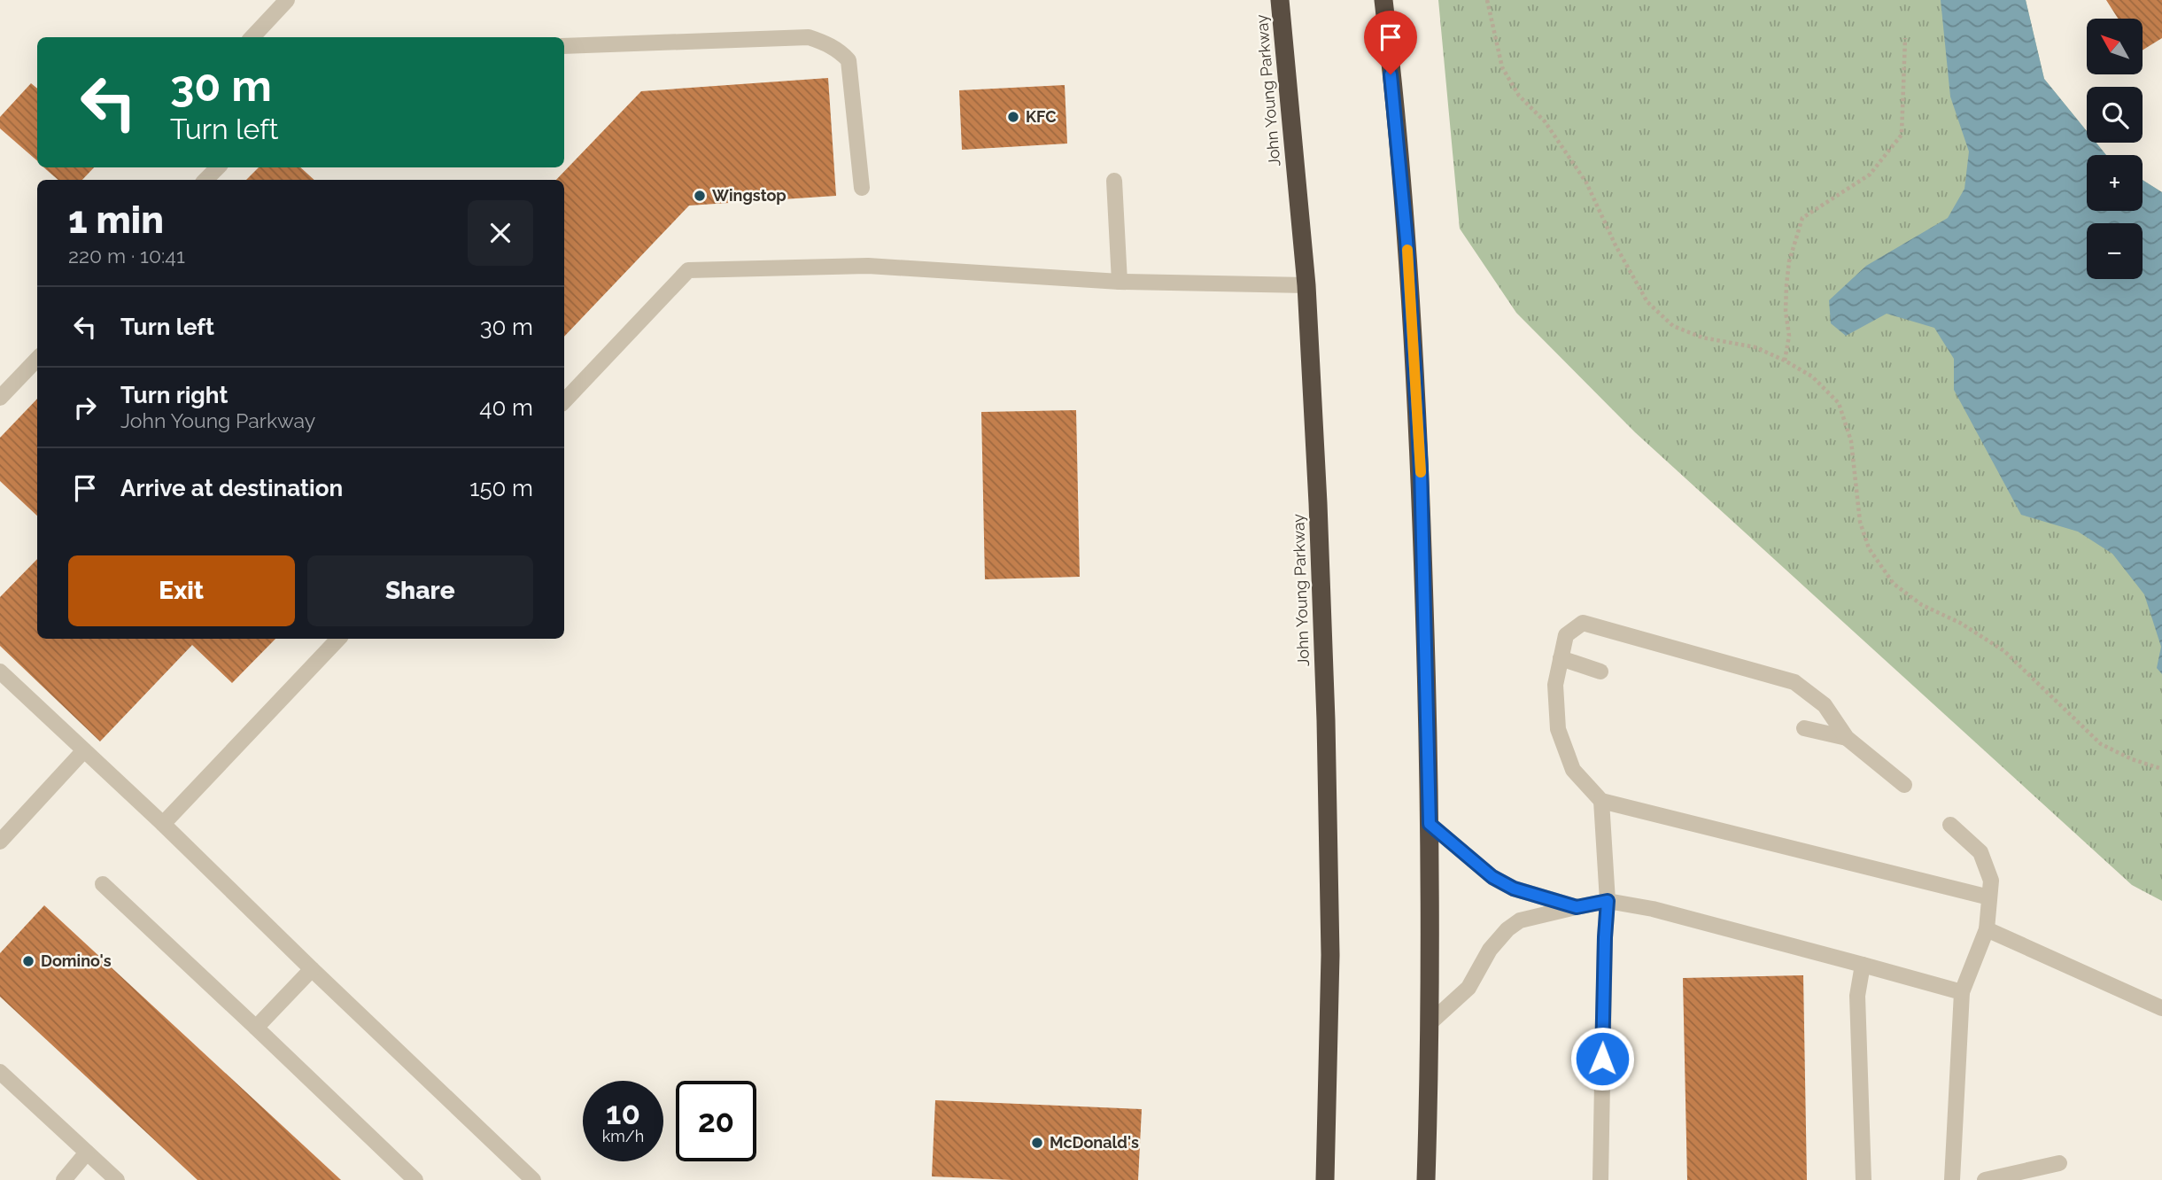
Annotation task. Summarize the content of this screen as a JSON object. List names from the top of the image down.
{
  "streets": {
    "highway": ["John Young Parkway"]
  },
  "places": [
    "KFC",
    "Wingstop",
    "Domino's",
    "McDonald's"
  ],
  "north": "top left",
  "page": {
    "map_buttons": ["+", "−"],
    "turn": ["30 m", "Turn left"],
    "heading": ["1 min", "220 m · 10:41"],
    "list": [
      {
        "name": "Turn left",
        "value": "30 m"
      },
      {
        "name": "Turn right",
        "note": "John Young Parkway",
        "value": "40 m"
      },
      {
        "name": "Arrive at destination",
        "value": "150 m"
      }
    ],
    "buttons": ["Exit", "Share"],
    "speed": "10 km/h",
    "limit": "20"
  }
}
